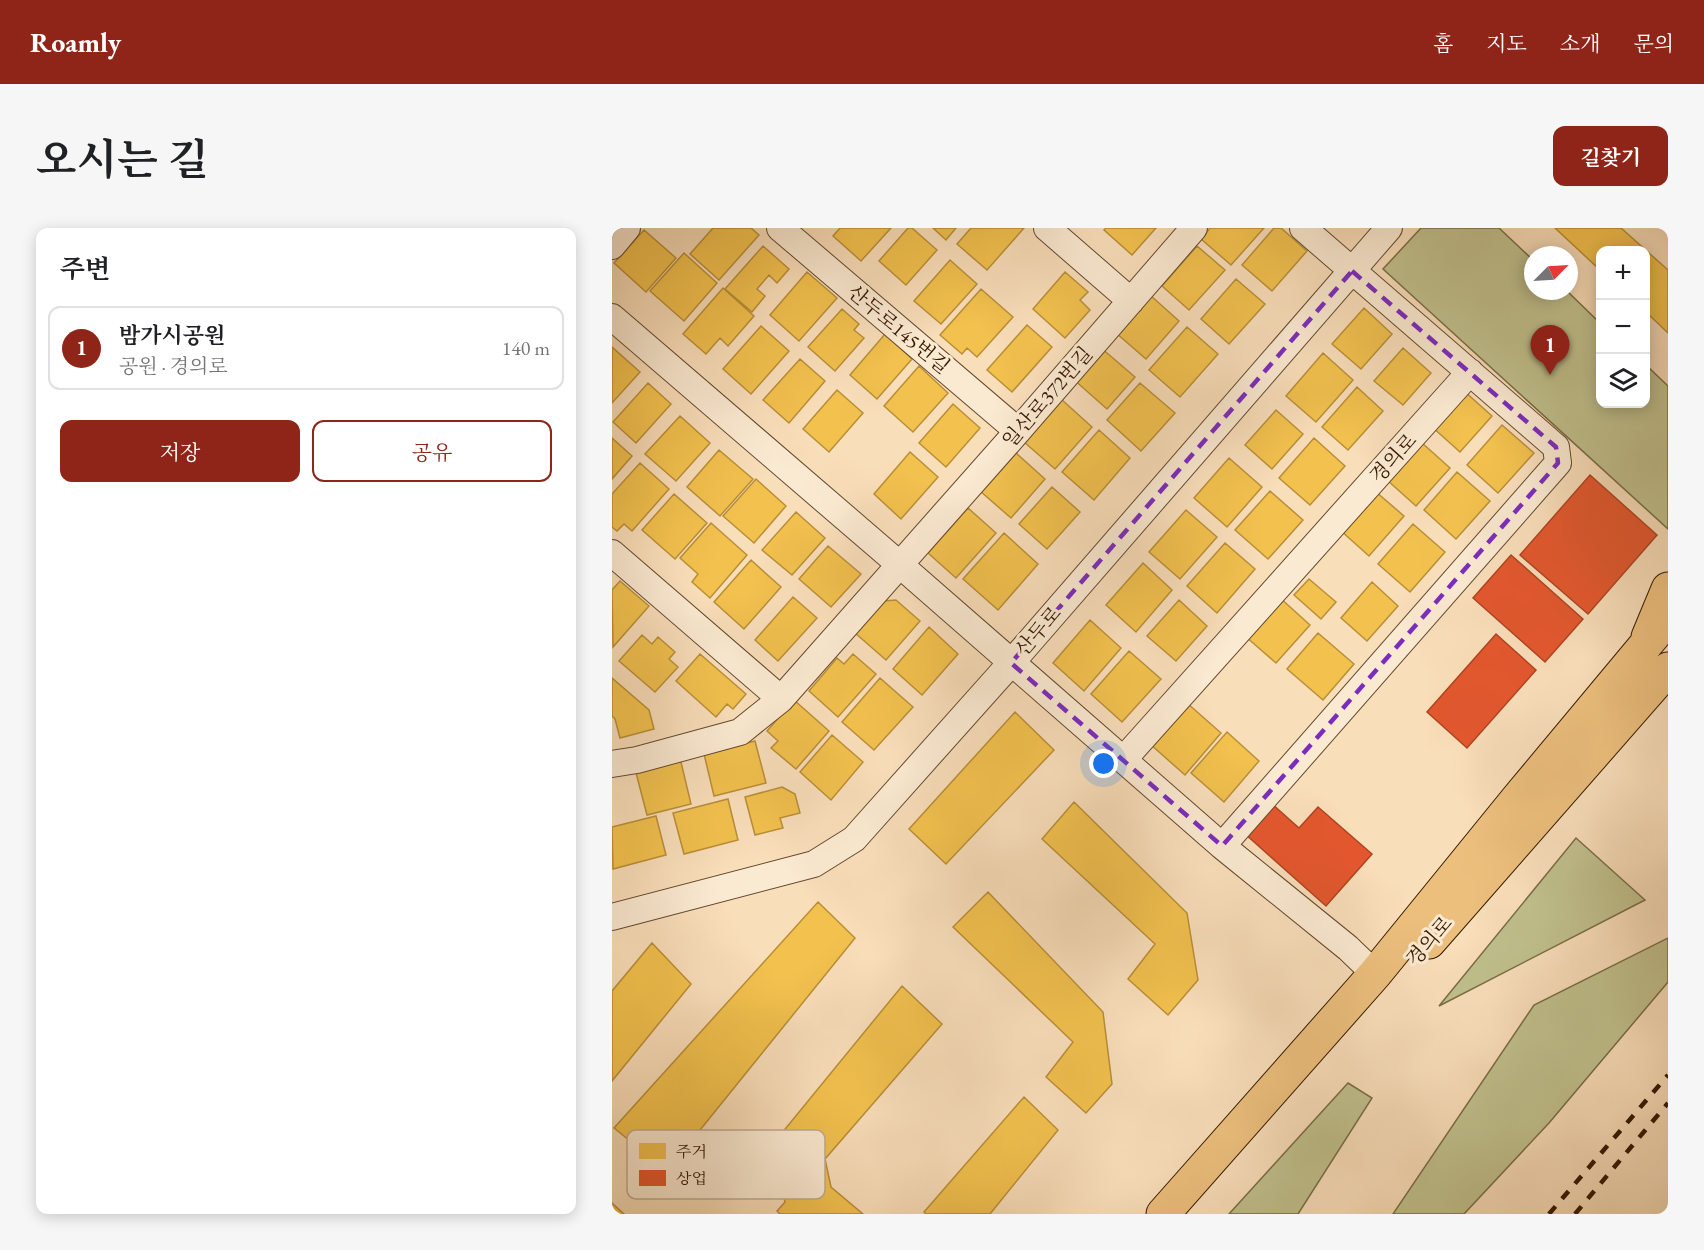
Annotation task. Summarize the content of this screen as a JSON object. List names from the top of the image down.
{
  "streets": {
    "main road": ["경의로"],
    "street": ["산두로145번길", "일산로372번길", "산두로"]
  },
  "crossings": [
    ["산두로145번길", "일산로372번길"]
  ],
  "legend": ["주거", "상업"],
  "north": "top right",
  "page": {
    "header": "Roamly",
    "nav": [
      "홈",
      "지도",
      "소개",
      "문의"
    ],
    "title": "오시는 길",
    "buttons": [
      "길찾기",
      ["저장", "공유"]
    ],
    "heading": "주변",
    "map_buttons": ["+", "−"],
    "list": [
      {
        "mark": "1",
        "name": "밤가시공원",
        "note": "공원 · 경의로",
        "value": "140 m"
      }
    ],
    "pins": "1"
  }
}
